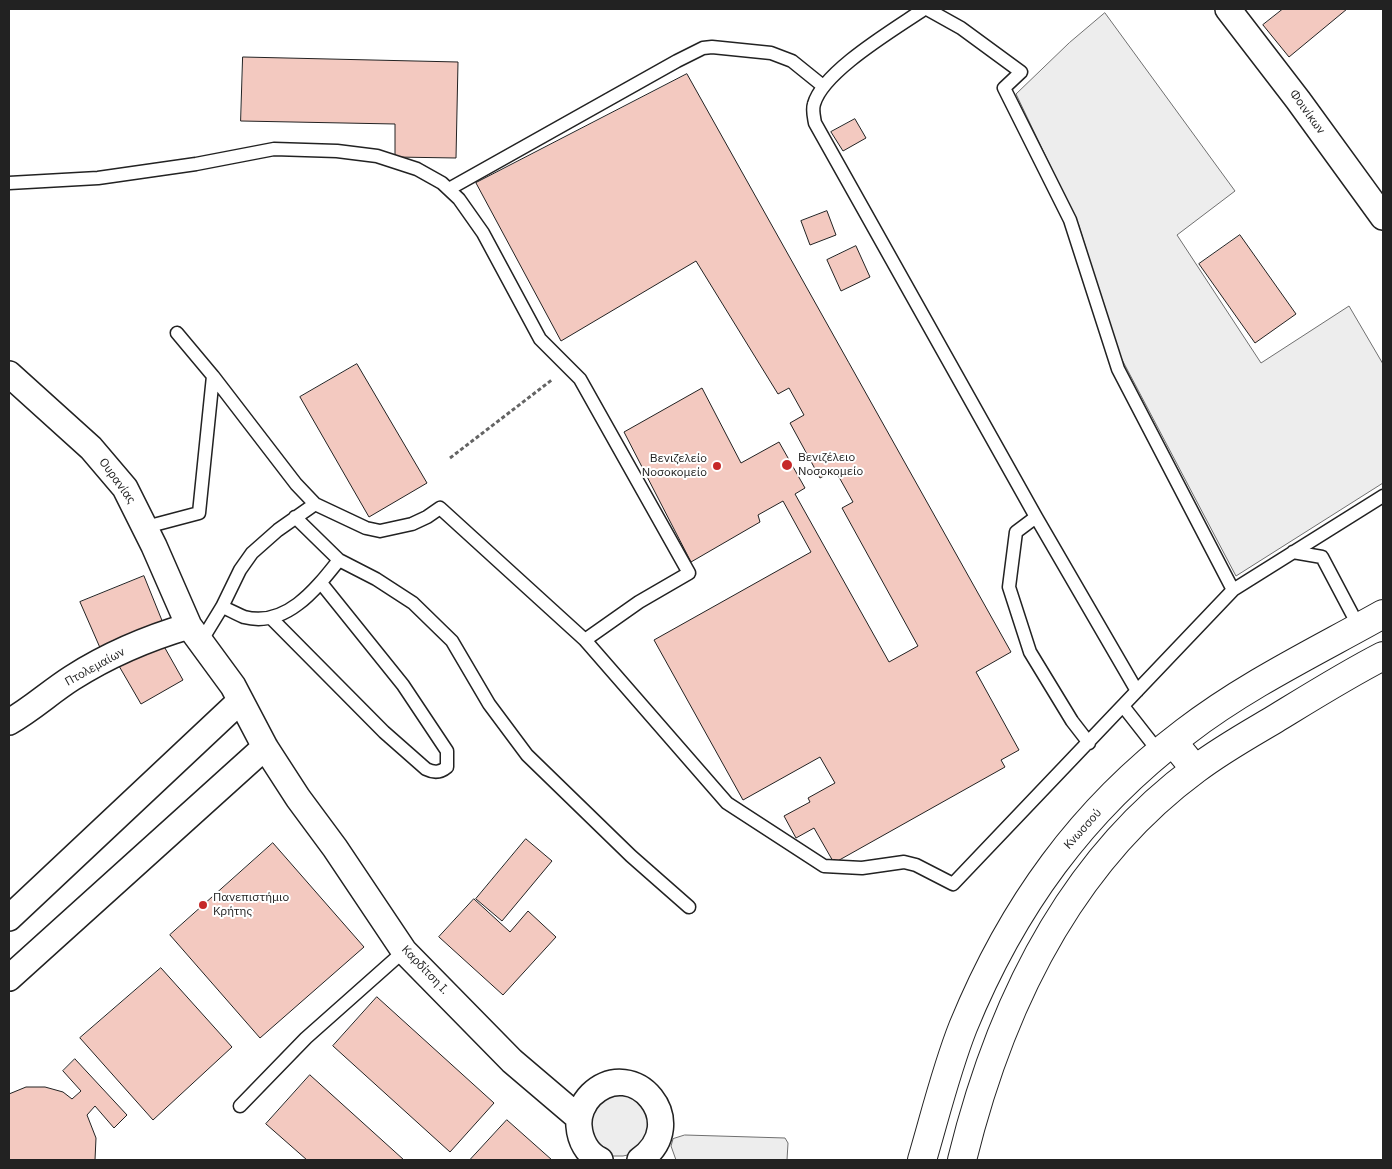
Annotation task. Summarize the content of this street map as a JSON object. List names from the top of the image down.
{
  "streets": {
    "main road": ["Κνωσσού"],
    "street": [
      "Φοινίκων",
      "Ουρανίας",
      "Πτολεμαίων",
      "Καρδίτση Ι."
    ]
  },
  "crossings": [
    ["Ουρανίας", "Πτολεμαίων"],
    ["Ουρανίας", "Καρδίτση Ι."],
    ["Πτολεμαίων", "Καρδίτση Ι."]
  ],
  "places": ["Βενιζέλειο Νοσοκομείο", "Βενιζελείο Νοσοκομείο", "Πανεπιστήμιο Κρήτης"]
}
